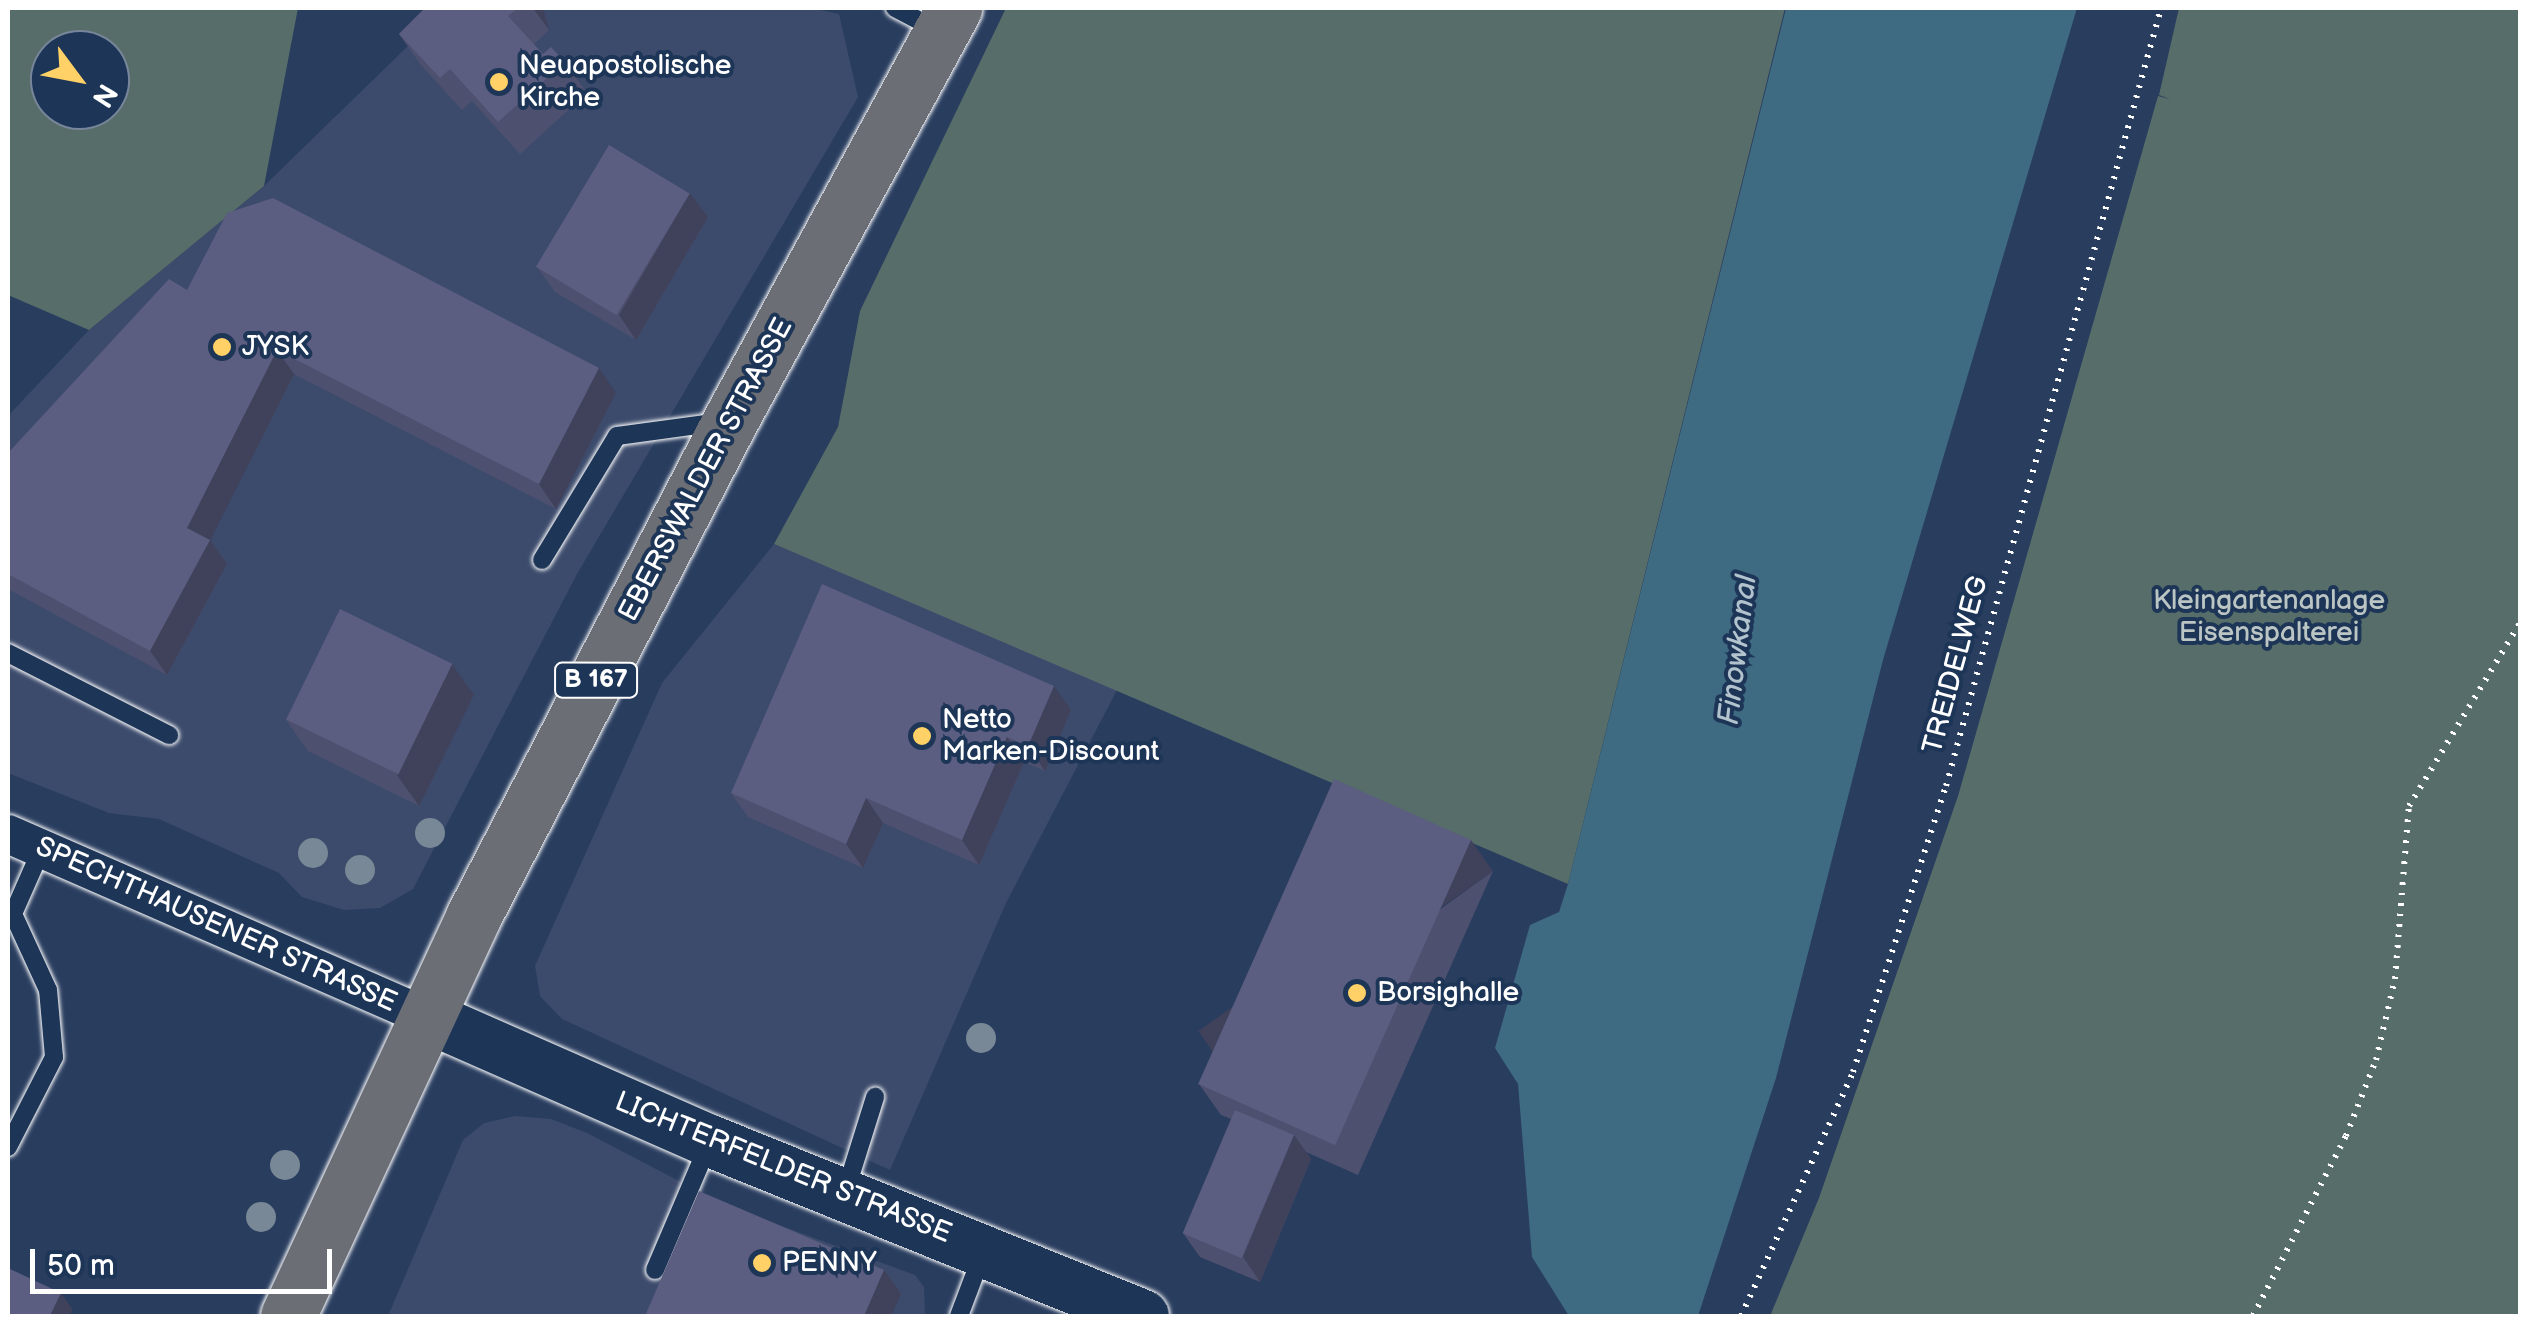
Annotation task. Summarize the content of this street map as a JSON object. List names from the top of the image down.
{
  "streets": {
    "main road": ["EBERSWALDER STRASSE", "B 167", "LICHTERFELDER STRASSE"],
    "street": ["SPECHTHAUSENER STRASSE"],
    "path": ["TREIDELWEG"]
  },
  "crossings": [
    ["EBERSWALDER STRASSE", "SPECHTHAUSENER STRASSE"],
    ["EBERSWALDER STRASSE", "LICHTERFELDER STRASSE"],
    ["SPECHTHAUSENER STRASSE", "LICHTERFELDER STRASSE"]
  ],
  "water": ["Finowkanal"],
  "parks": ["Kleingartenanlage Eisenspalterei"],
  "places": [
    "Neuapostolische Kirche",
    "JYSK",
    "Netto Marken-Discount",
    "Borsighalle",
    "PENNY"
  ],
  "scale_bar": "50 m",
  "north": "bottom right"
}
